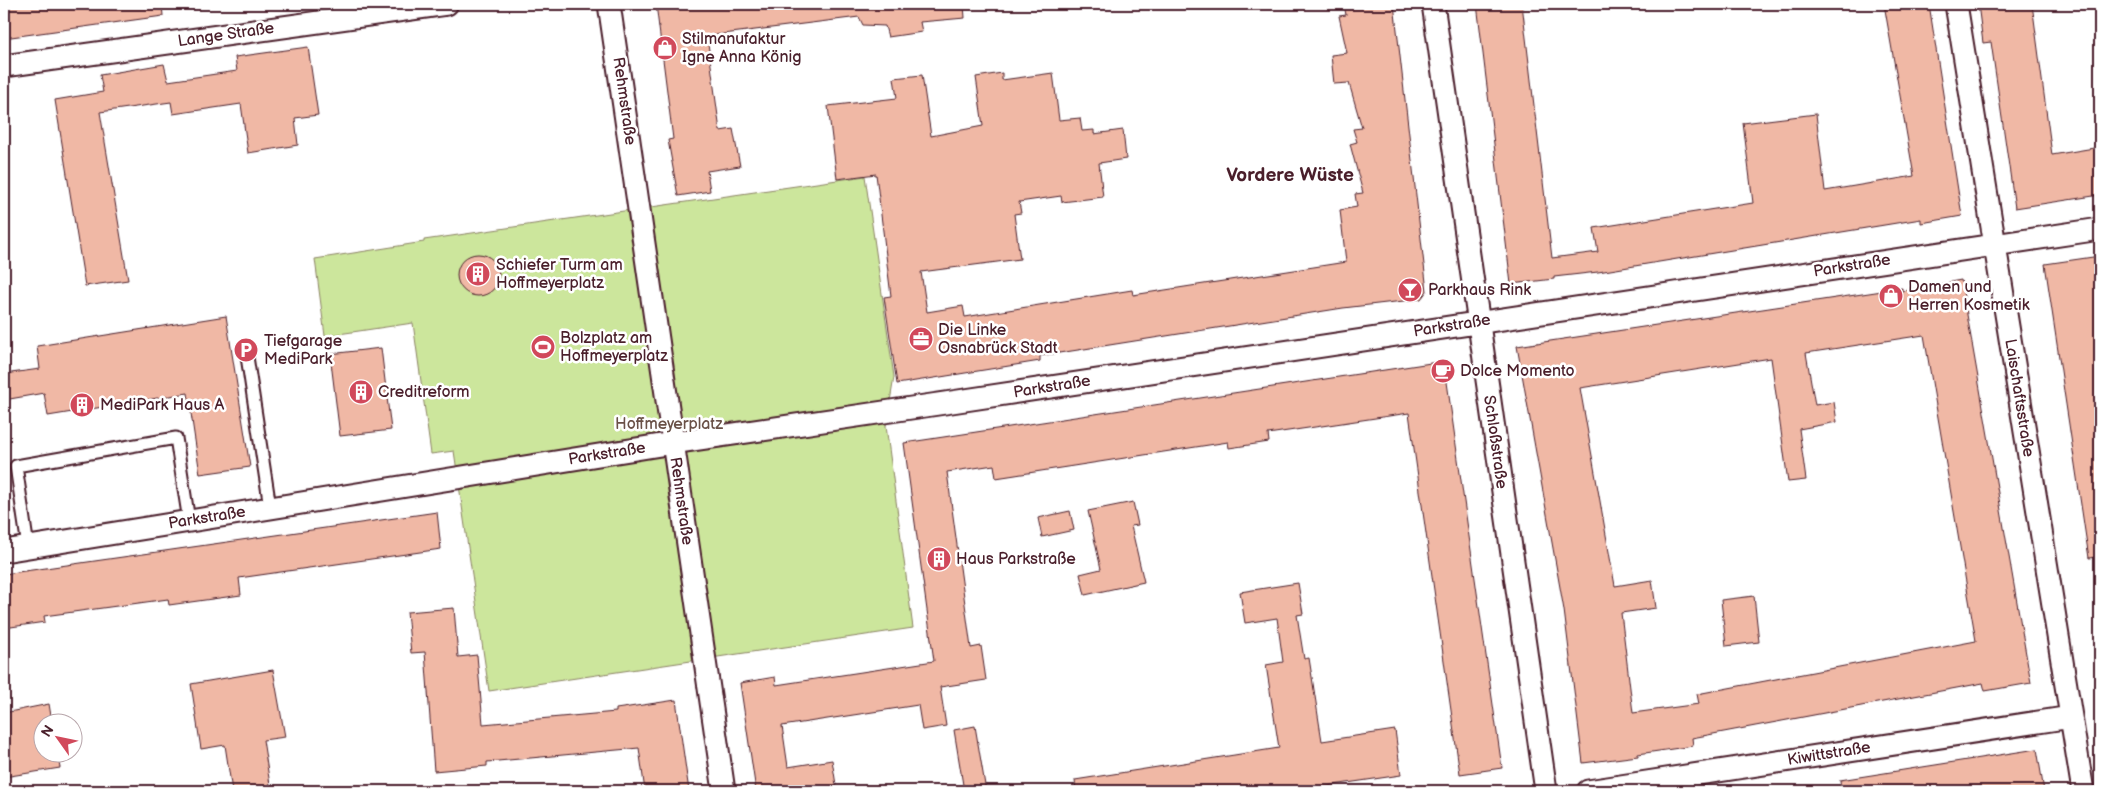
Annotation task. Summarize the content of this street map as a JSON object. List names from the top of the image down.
{
  "streets": {
    "street": [
      "Lange Straße",
      "Rehmstraße",
      "Parkstraße",
      "Laischaftsstraße",
      "Schloßstraße",
      "Kiwittstraße"
    ]
  },
  "crossings": [
    ["Rehmstraße", "Parkstraße"],
    ["Parkstraße", "Laischaftsstraße"],
    ["Parkstraße", "Schloßstraße"],
    ["Laischaftsstraße", "Kiwittstraße"]
  ],
  "districts": ["Vordere Wüste"],
  "parks": ["Hoffmeyerplatz"],
  "places": {
    "shop": ["Stilmanufaktur Igne Anna König", "Damen und Herren Kosmetik"],
    "building": [
      "Schiefer Turm am Hoffmeyerplatz",
      "Creditreform",
      "MediPark Haus A",
      "Haus Parkstraße"
    ],
    "bar": ["Parkhaus Rink"],
    "office": ["Die Linke Osnabrück Stadt"],
    "sports": ["Bolzplatz am Hoffmeyerplatz"],
    "parking": ["Tiefgarage MediPark"],
    "cafe": ["Dolce Momento"]
  },
  "north": "top left"
}
